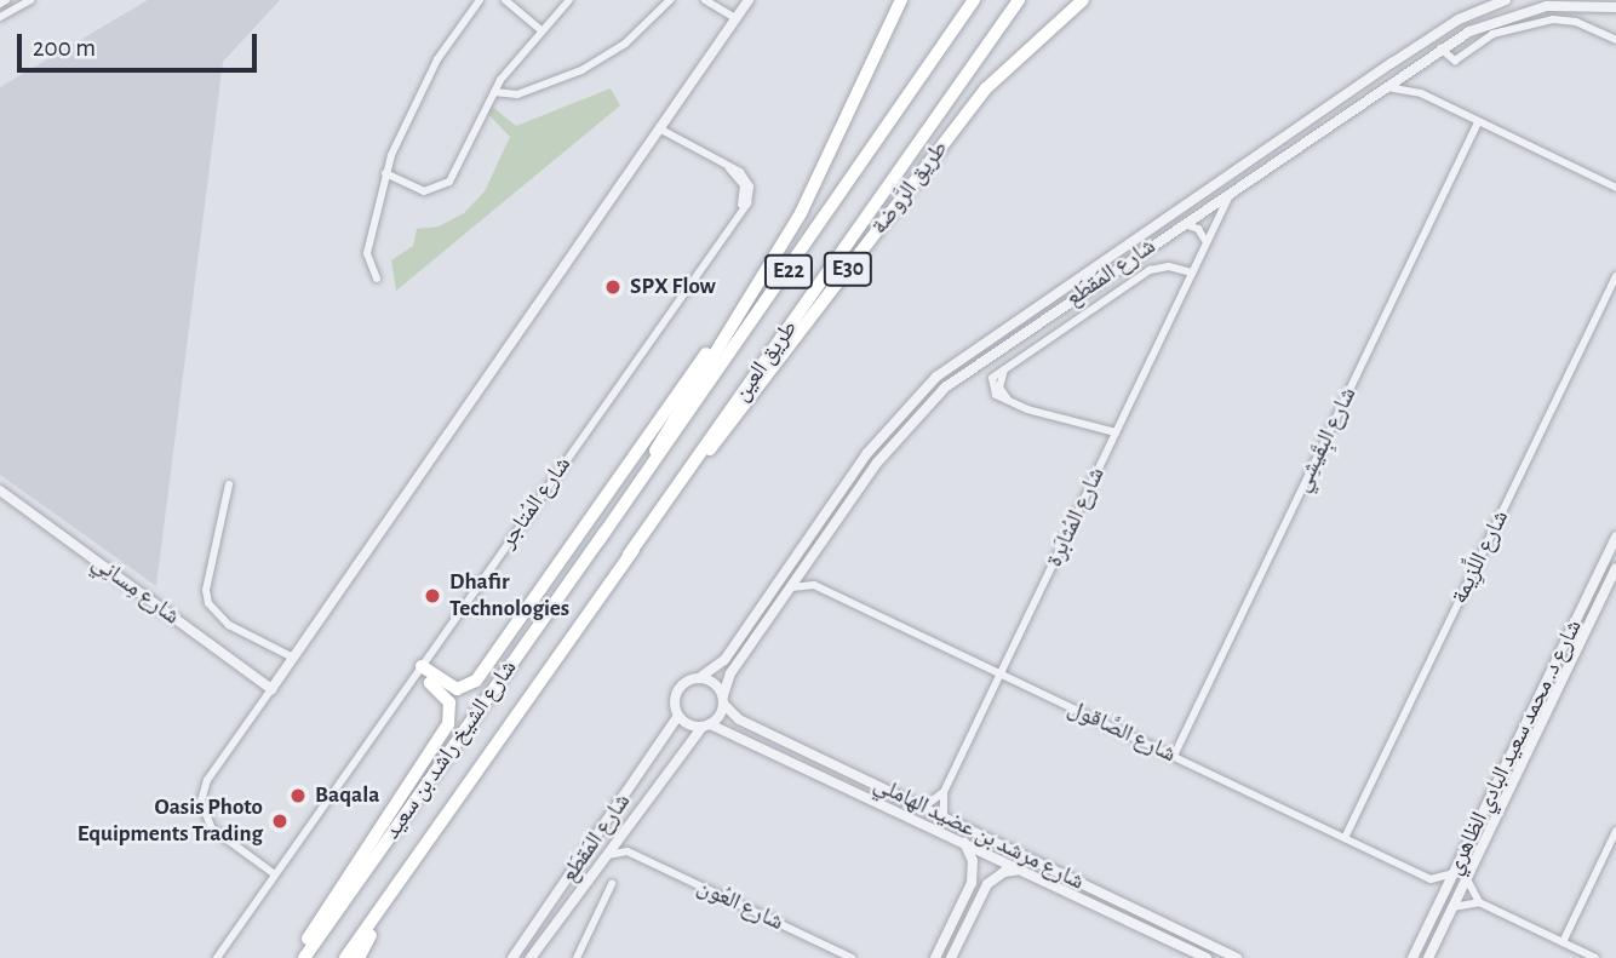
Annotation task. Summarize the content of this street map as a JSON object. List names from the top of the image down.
{
  "streets": {
    "highway": [
      "طريق الرَّوضة",
      "E30",
      "E22",
      "طريق العين",
      "شارع الشيخ راشد بن سعيد"
    ],
    "street": [
      "شارع المَقطَع",
      "شارع البِقَيشِي",
      "شارع المُتاجر",
      "شارع المُثابَرة",
      "شارع اللِّزِيمة",
      "شارع مِسانِي",
      "شارع الصَّاقول",
      "شارع د. محمد سعيد البادي الظاهري",
      "شارع مرشد بن عضيد الهاملي",
      "شارع العُون"
    ]
  },
  "crossings": [
    ["طريق الرَّوضة", "طريق العين"],
    ["طريق الرَّوضة", "شارع الشيخ راشد بن سعيد"],
    ["شارع المَقطَع", "شارع المُثابَرة"],
    ["شارع المَقطَع", "شارع مرشد بن عضيد الهاملي"],
    ["طريق العين", "شارع الشيخ راشد بن سعيد"],
    ["شارع البِقَيشِي", "شارع الصَّاقول"],
    ["شارع المُثابَرة", "شارع الصَّاقول"],
    ["شارع المُثابَرة", "شارع مرشد بن عضيد الهاملي"],
    ["شارع اللِّزِيمة", "شارع الصَّاقول"]
  ],
  "places": [
    "SPX Flow",
    "Dhafir Technologies",
    "Baqala",
    "Oasis Photo Equipments Trading"
  ],
  "scale_bar": "200 m"
}
